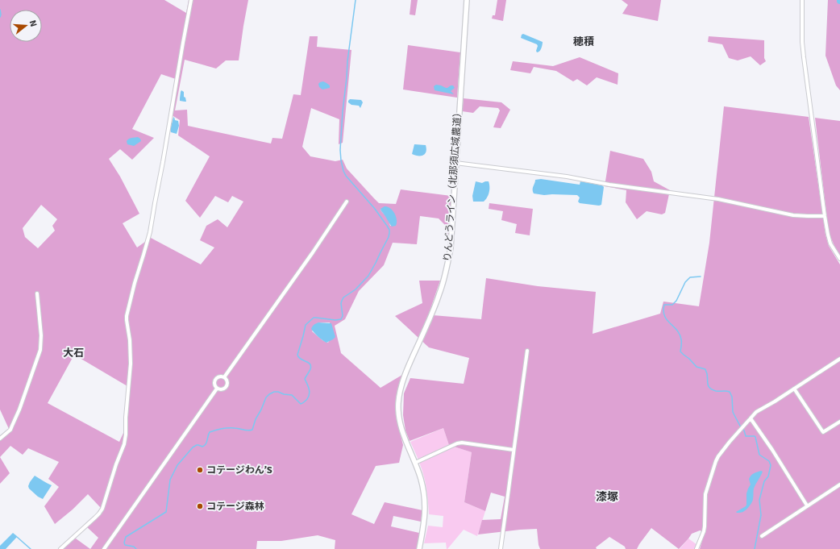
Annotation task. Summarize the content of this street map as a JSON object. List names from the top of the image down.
{
  "streets": {
    "street": ["りんどうライン（北那須広域農道）"]
  },
  "districts": ["穂積", "大石", "漆塚"],
  "places": ["コテージわん’S", "コテージ森林"],
  "north": "right"
}
